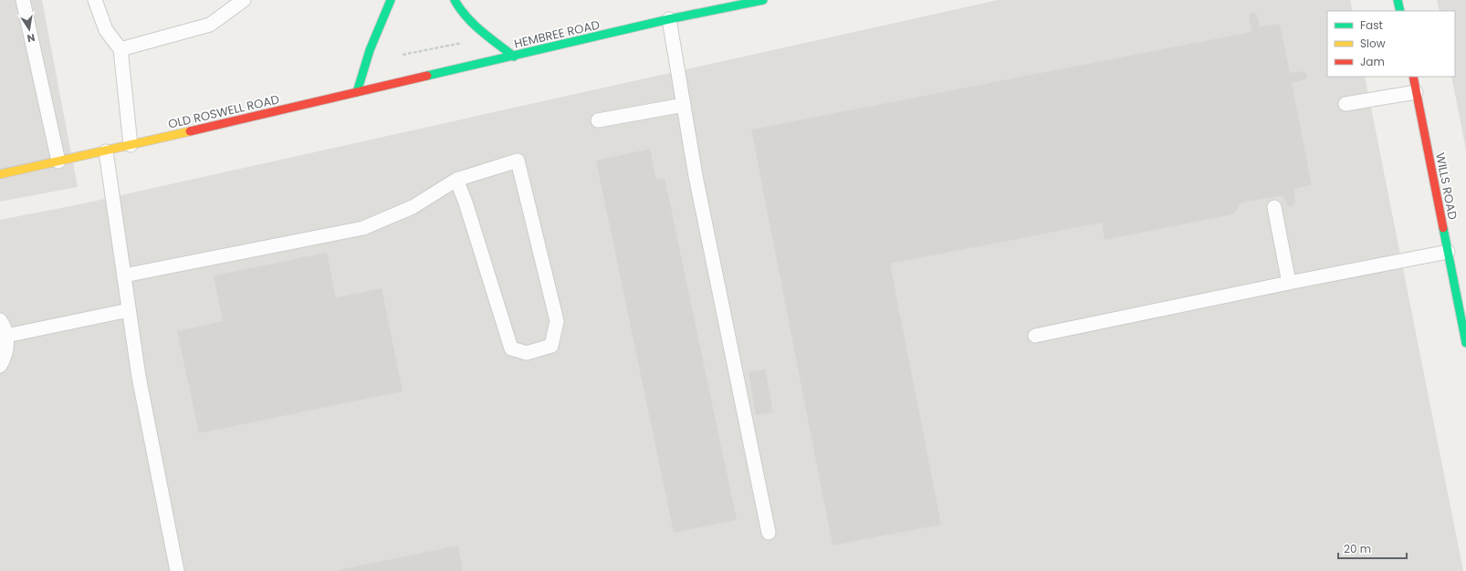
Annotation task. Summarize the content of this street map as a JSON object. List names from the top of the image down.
{
  "streets": {
    "street": ["HEMBREE ROAD", "OLD ROSWELL ROAD", "WILLS ROAD"]
  },
  "crossings": [
    ["HEMBREE ROAD", "OLD ROSWELL ROAD"]
  ],
  "legend": ["Fast", "Slow", "Jam"],
  "scale_bar": "20 m",
  "north": "bottom"
}
